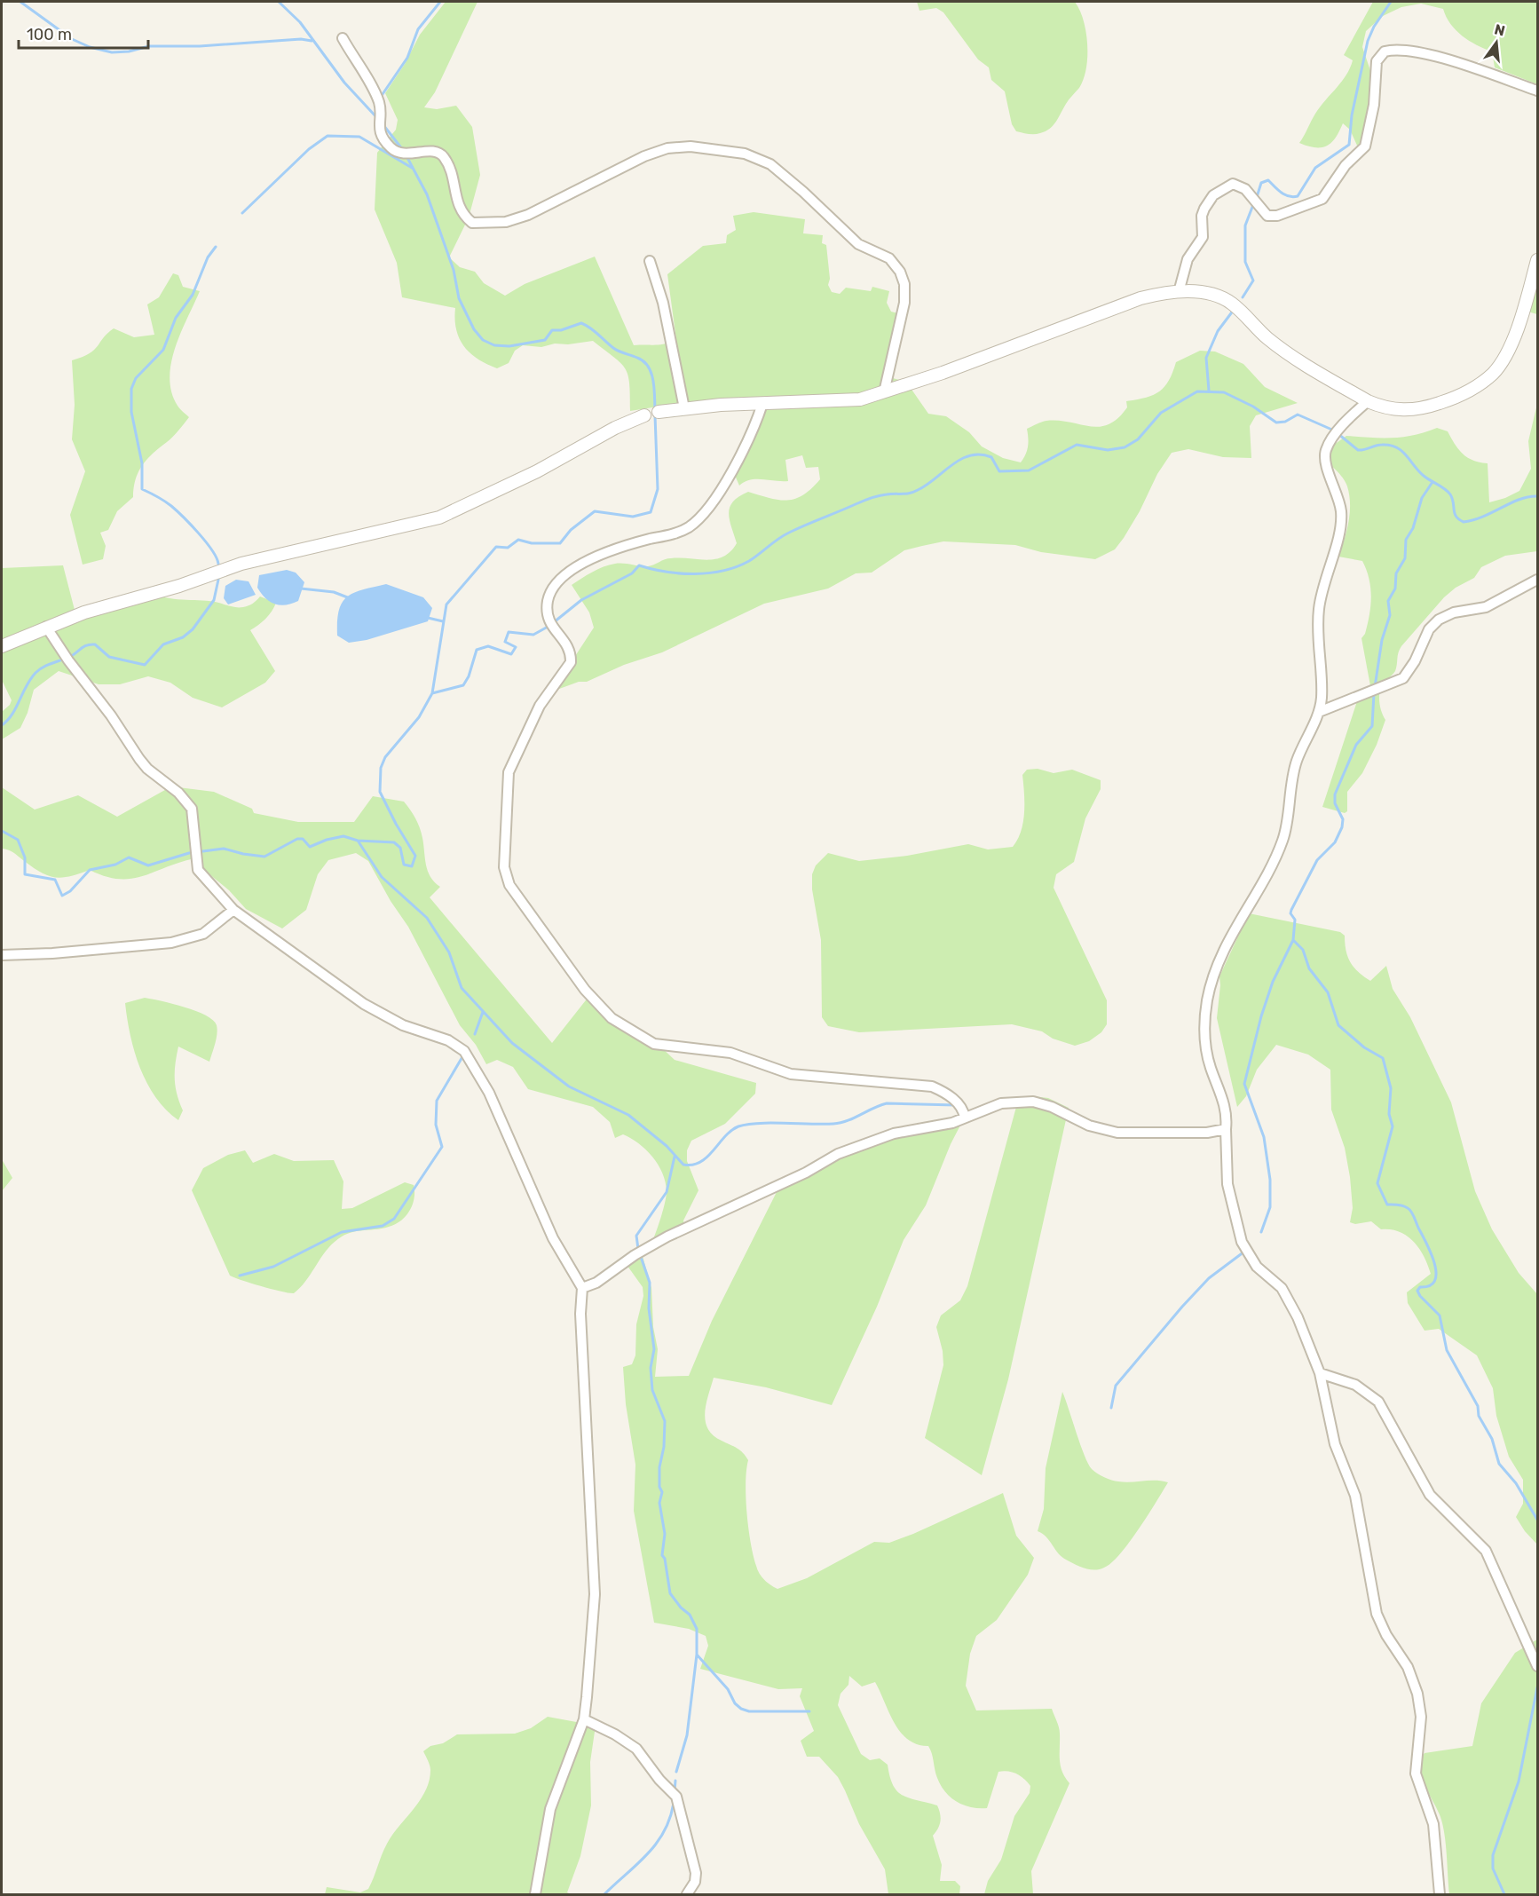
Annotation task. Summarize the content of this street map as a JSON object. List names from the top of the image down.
{
  "scale_bar": "100 m",
  "north": "top"
}
